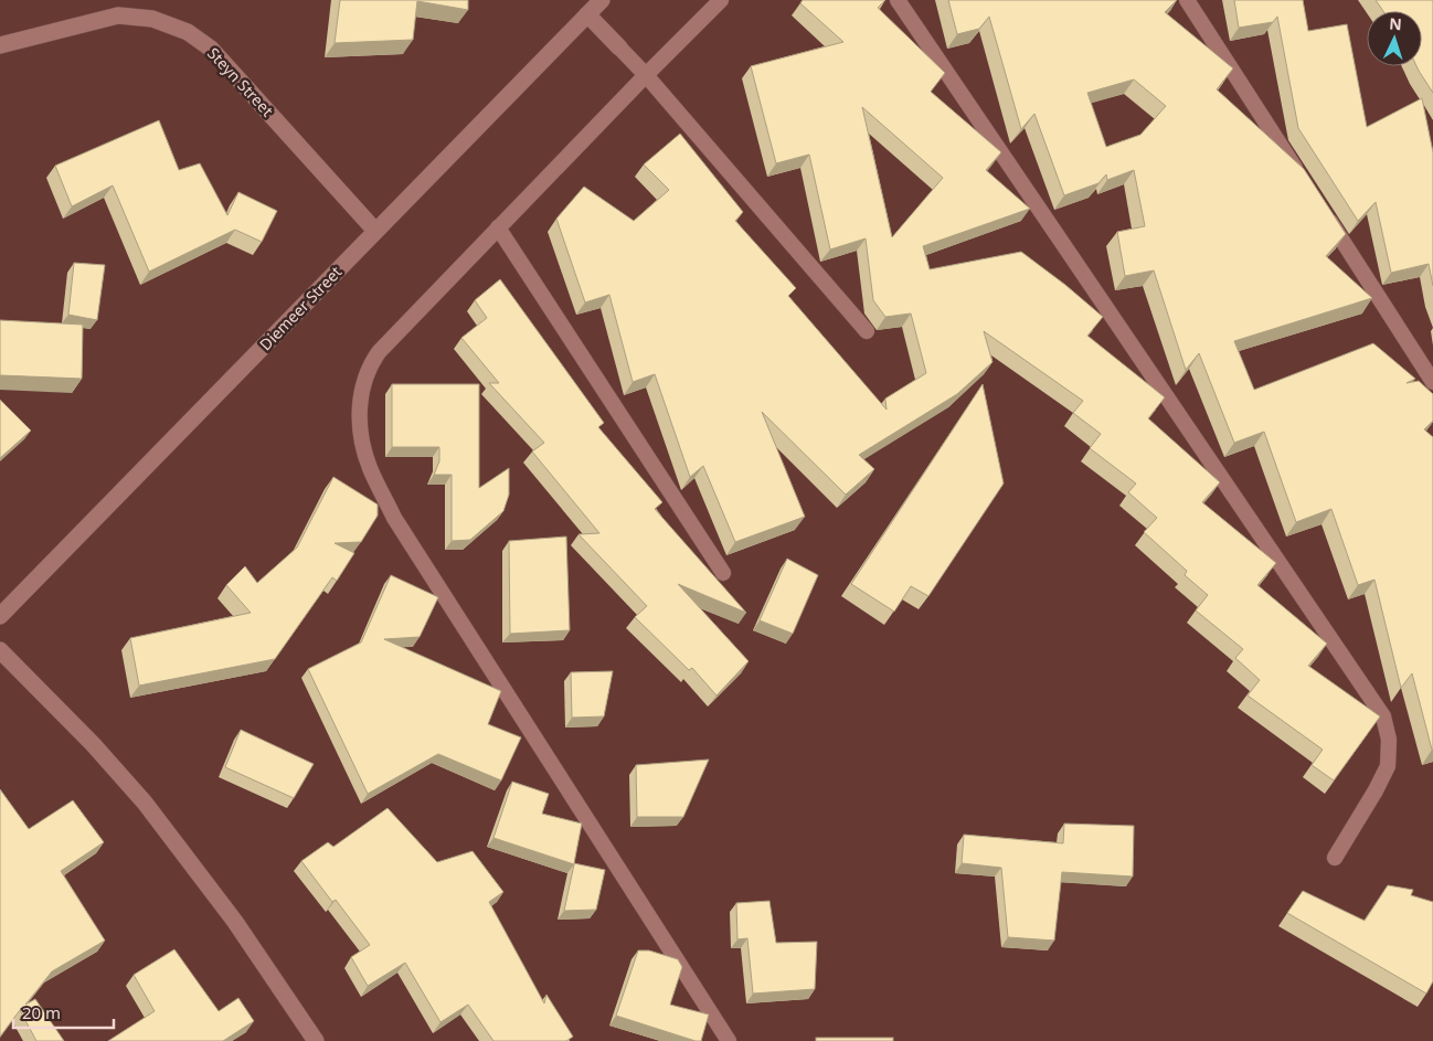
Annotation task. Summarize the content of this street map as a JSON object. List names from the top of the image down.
{
  "streets": {
    "street": ["Steyn Street", "Diemeer Street"]
  },
  "crossings": [
    ["Steyn Street", "Diemeer Street"]
  ],
  "scale_bar": "20 m",
  "north": "top"
}
